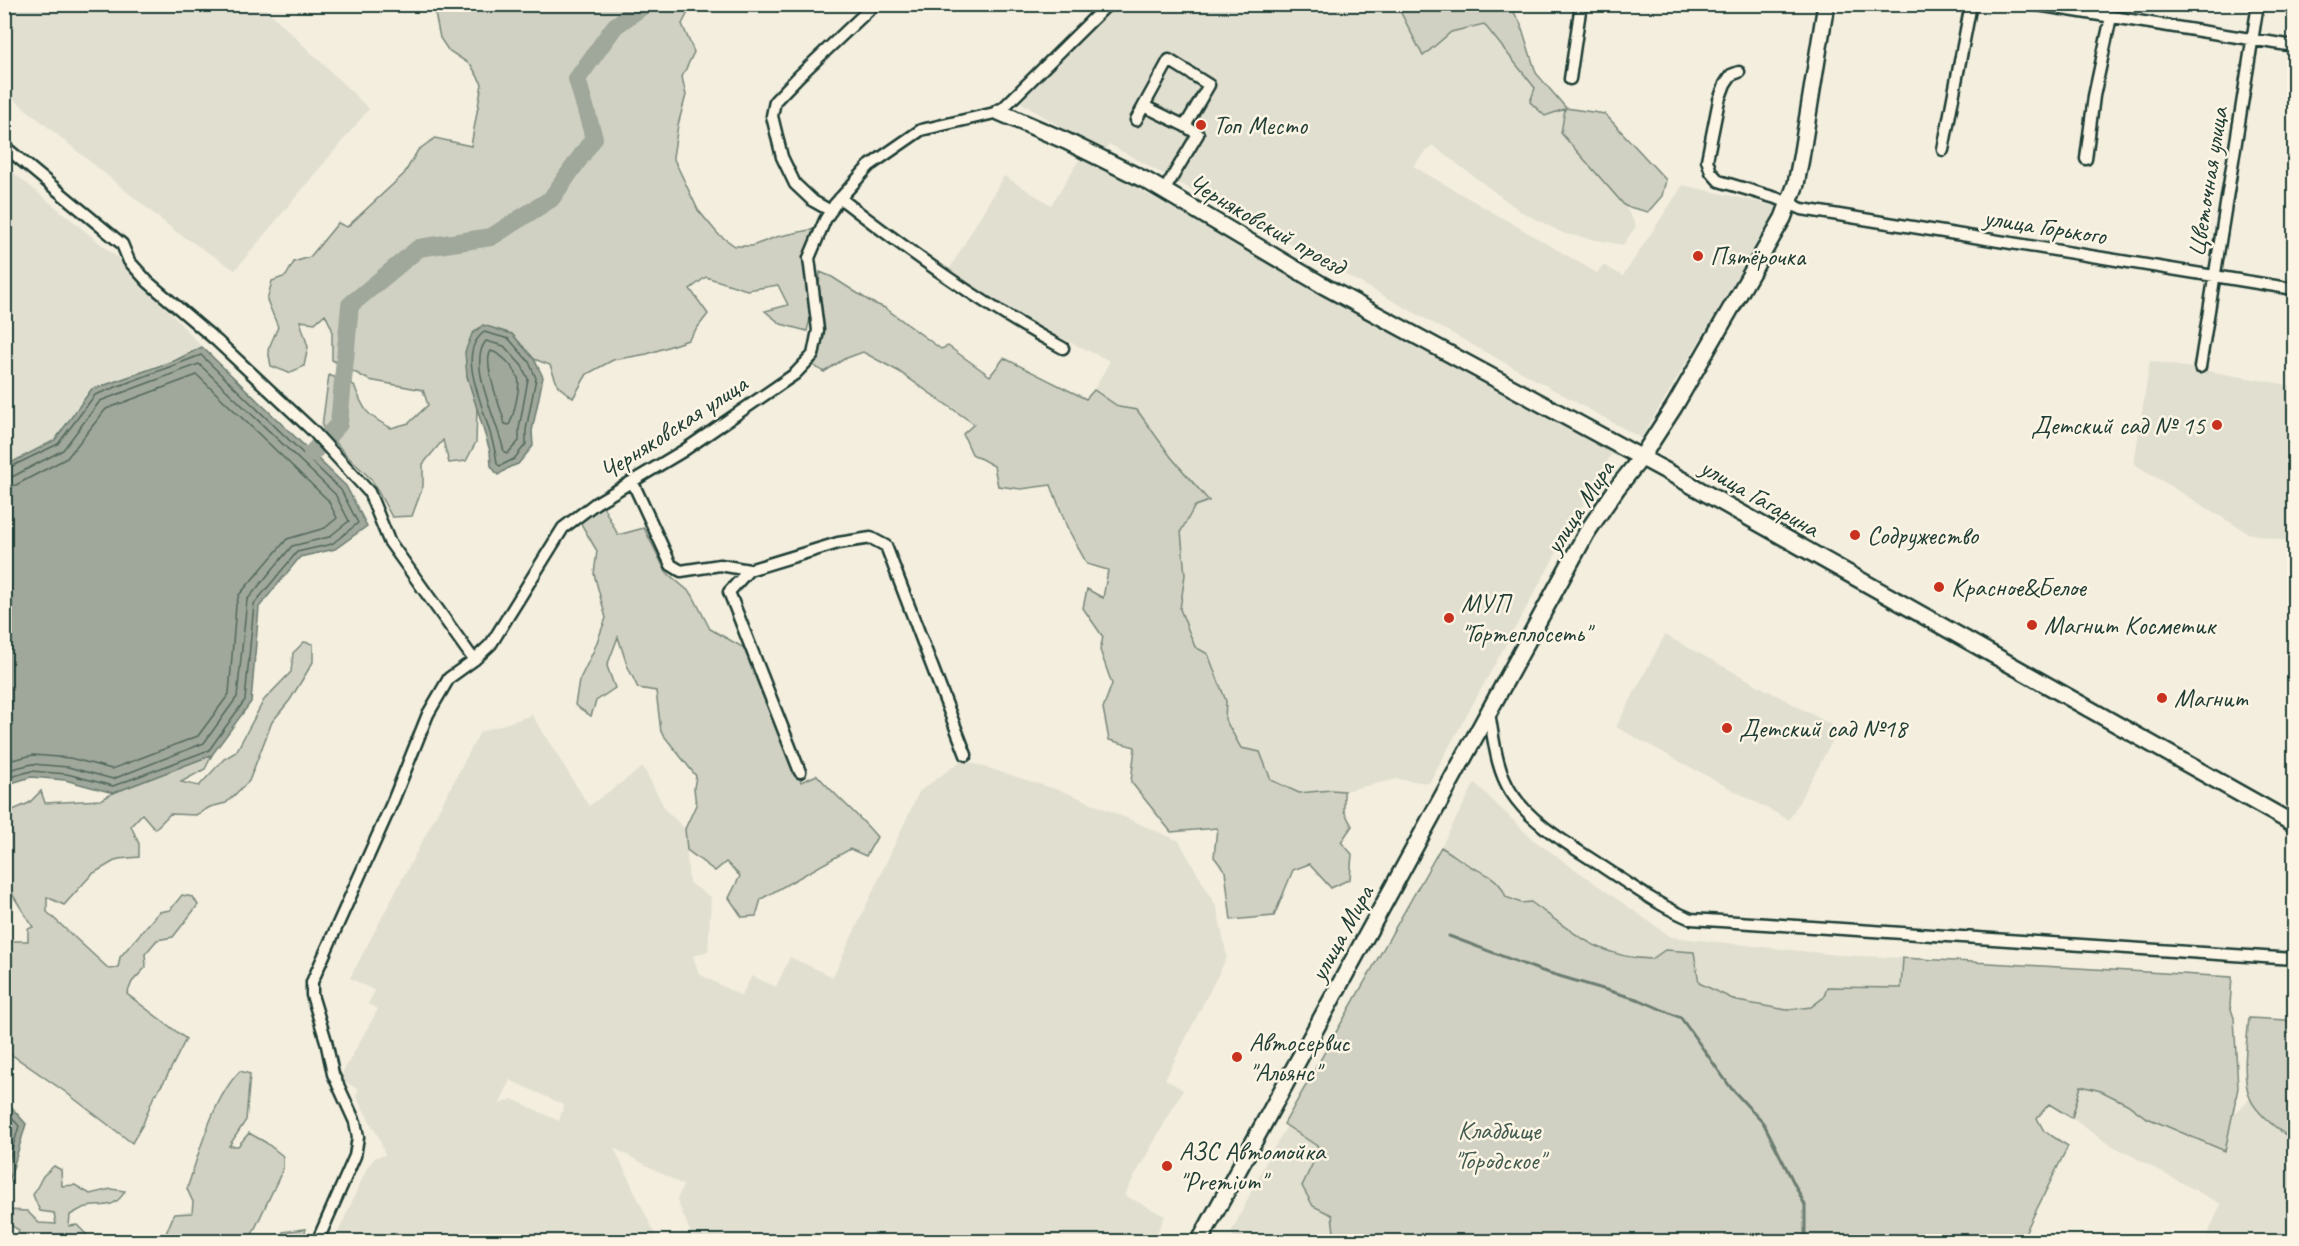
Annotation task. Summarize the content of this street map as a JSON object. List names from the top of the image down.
{
  "streets": {
    "main road": ["Черняковский проезд", "улица Гагарина", "улица Мира"],
    "street": ["Цветочная улица", "улица Горького", "Черняковская улица"]
  },
  "crossings": [
    ["Цветочная улица", "улица Горького"],
    ["Черняковский проезд", "Черняковская улица"],
    ["Черняковский проезд", "улица Гагарина"],
    ["Черняковский проезд", "улица Мира"],
    ["улица Горького", "улица Мира"],
    ["улица Гагарина", "улица Мира"]
  ],
  "parks": ["Кладбище \"Городское\""],
  "places": [
    "Топ Место",
    "Пятёрочка",
    "Детский сад № 15",
    "Содружество",
    "Красное&Белое",
    "МУП \"Гортеплосеть\"",
    "Магнит Косметик",
    "Магнит",
    "Детский сад №18",
    "Автосервис \"Альянс\"",
    "АЗС Автомойка \"Premium\""
  ]
}
